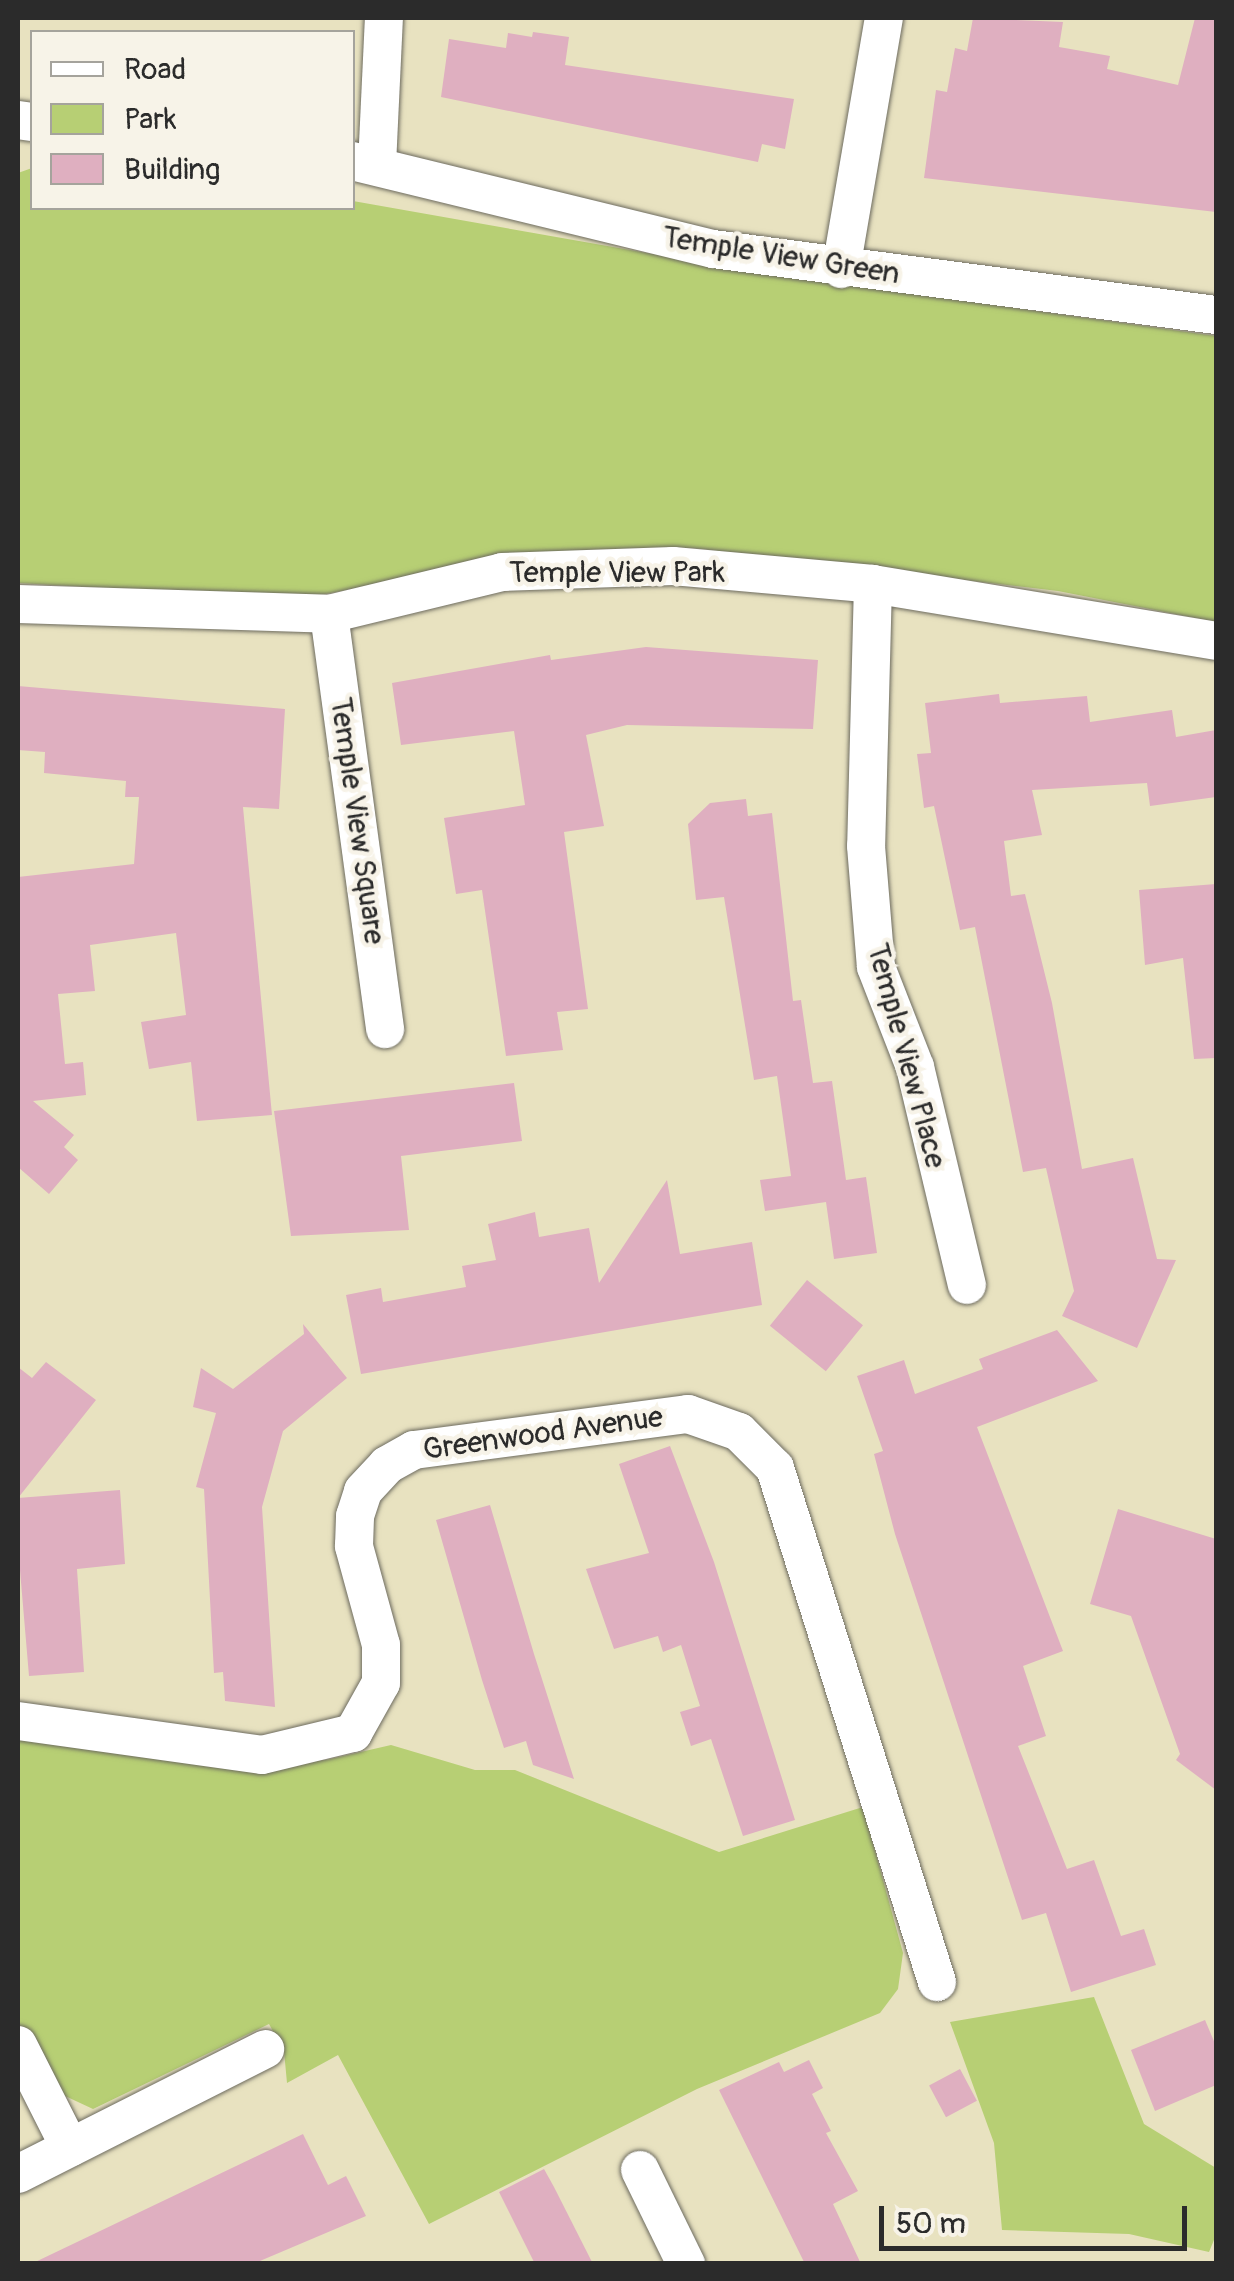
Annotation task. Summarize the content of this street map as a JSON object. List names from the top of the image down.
{
  "streets": {
    "street": [
      "Temple View Green",
      "Temple View Park",
      "Temple View Square",
      "Temple View Place",
      "Greenwood Avenue"
    ]
  },
  "crossings": [
    ["Temple View Park", "Temple View Square"],
    ["Temple View Park", "Temple View Place"]
  ],
  "legend": ["Road", "Park", "Building"],
  "scale_bar": "50 m"
}
